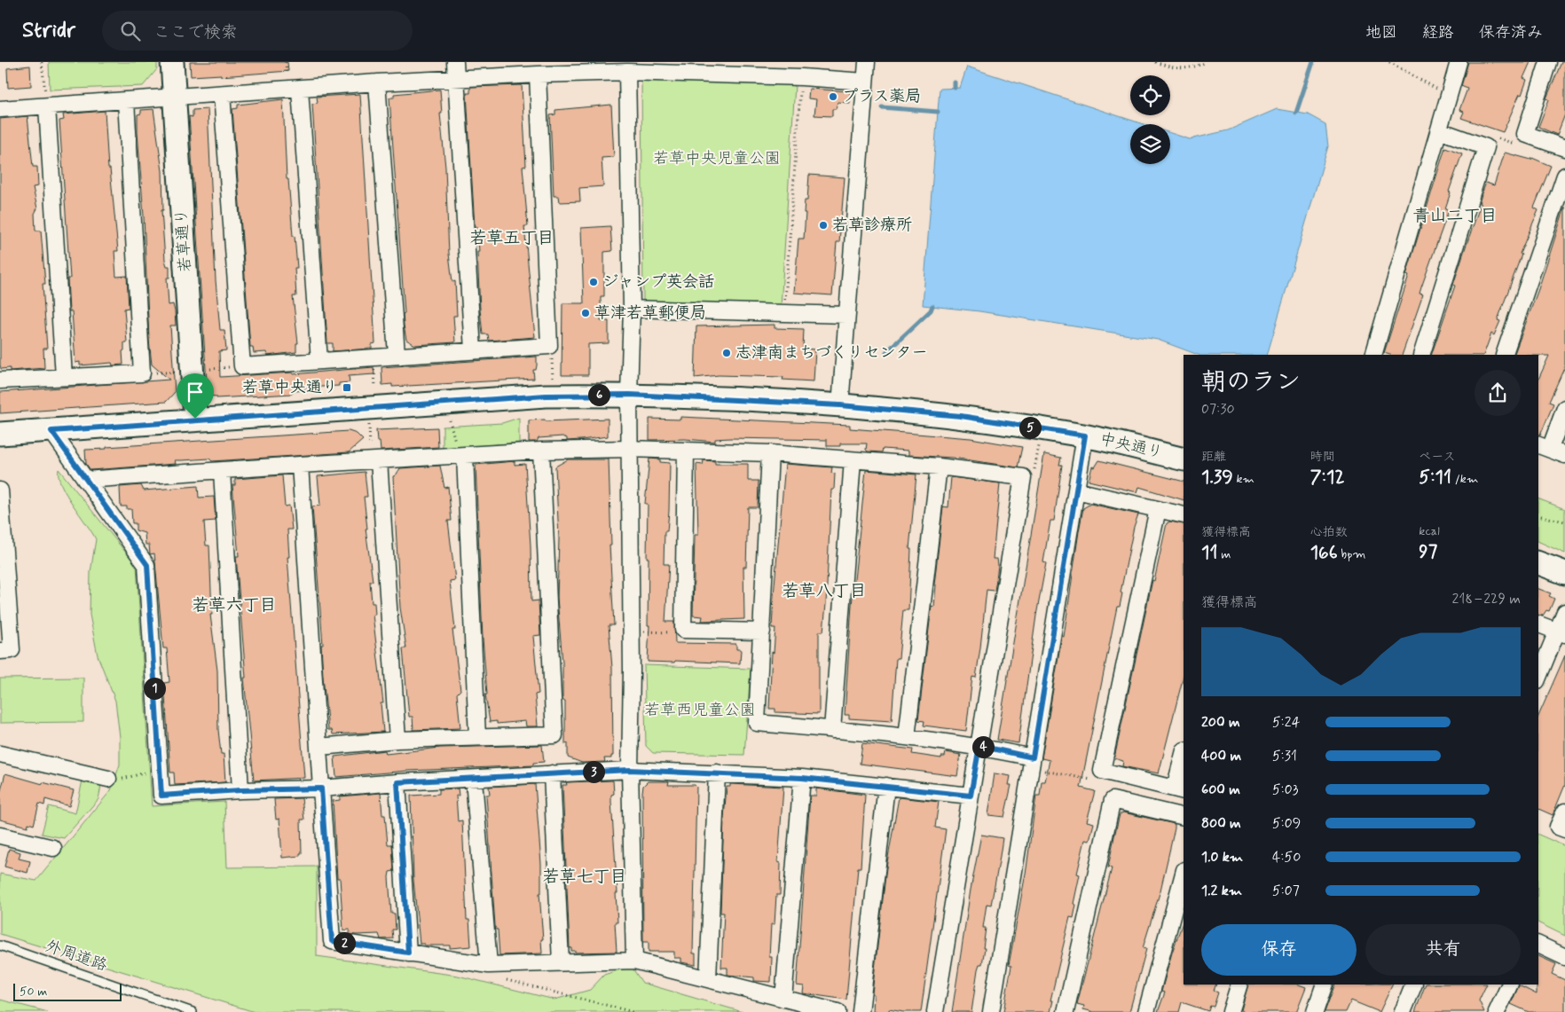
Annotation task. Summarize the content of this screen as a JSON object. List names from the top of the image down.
{
  "streets": {
    "street": ["若草通り", "中央通り"],
    "lane": ["外周道路"]
  },
  "crossings": [
    ["若草通り", "中央通り"]
  ],
  "districts": [
    "青山二丁目",
    "若草五丁目",
    "若草八丁目",
    "若草六丁目",
    "若草七丁目"
  ],
  "parks": ["若草中央児童公園", "若草西児童公園"],
  "places": {
    "other": [
      "プラス薬局",
      "若草診療所",
      "ジャンプ英会話",
      "草津若草郵便局",
      "志津南まちづくりセンター"
    ],
    "transit": ["若草中央通り"]
  },
  "scale_bar": "50 m",
  "page": {
    "header": "Stridr",
    "search": "ここで検索",
    "nav": ["地図", "経路", "保存済み"],
    "heading": ["朝のラン", "07:30"],
    "pins": [
      "6",
      "5",
      "1",
      "4",
      "3",
      "2"
    ],
    "stats": [
      ["距離", "1.39 km"],
      ["時間", "7:12"],
      ["ペース", "5:11 /km"],
      ["獲得標高", "11 m"],
      ["心拍数", "166 bpm"],
      ["kcal", "97"]
    ],
    "chart": ["獲得標高", "218–229 m"],
    "list": [
      {
        "name": "200 m",
        "note": "5:24"
      },
      {
        "name": "400 m",
        "note": "5:31"
      },
      {
        "name": "600 m",
        "note": "5:03"
      },
      {
        "name": "800 m",
        "note": "5:09"
      },
      {
        "name": "1.0 km",
        "note": "4:50"
      },
      {
        "name": "1.2 km",
        "note": "5:07"
      }
    ],
    "buttons": ["保存", "共有"],
    "scale": "50 m"
  }
}
